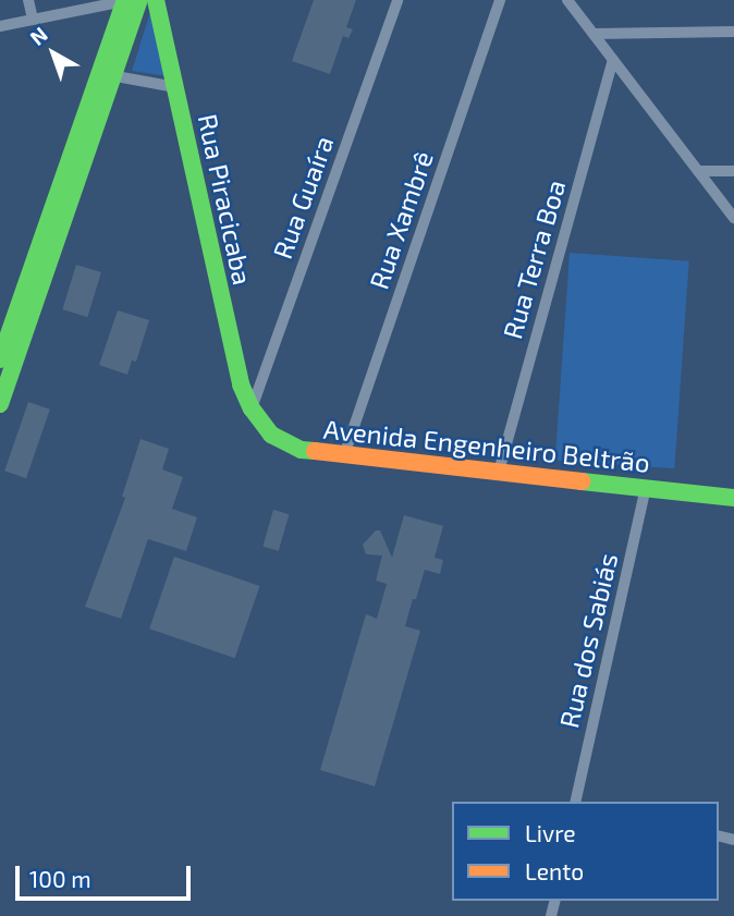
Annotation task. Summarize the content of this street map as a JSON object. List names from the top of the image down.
{
  "streets": {
    "street": [
      "Rua Guaíra",
      "Rua Piracicaba",
      "Rua Xambrê",
      "Rua Terra Boa",
      "Avenida Engenheiro Beltrão",
      "Rua dos Sabiás"
    ]
  },
  "crossings": [
    ["Rua Guaíra", "Rua Piracicaba"],
    ["Rua Guaíra", "Avenida Engenheiro Beltrão"],
    ["Rua Piracicaba", "Avenida Engenheiro Beltrão"],
    ["Rua Xambrê", "Avenida Engenheiro Beltrão"],
    ["Rua Terra Boa", "Avenida Engenheiro Beltrão"],
    ["Avenida Engenheiro Beltrão", "Rua dos Sabiás"]
  ],
  "legend": ["Livre", "Lento"],
  "scale_bar": "100 m",
  "north": "top left"
}
